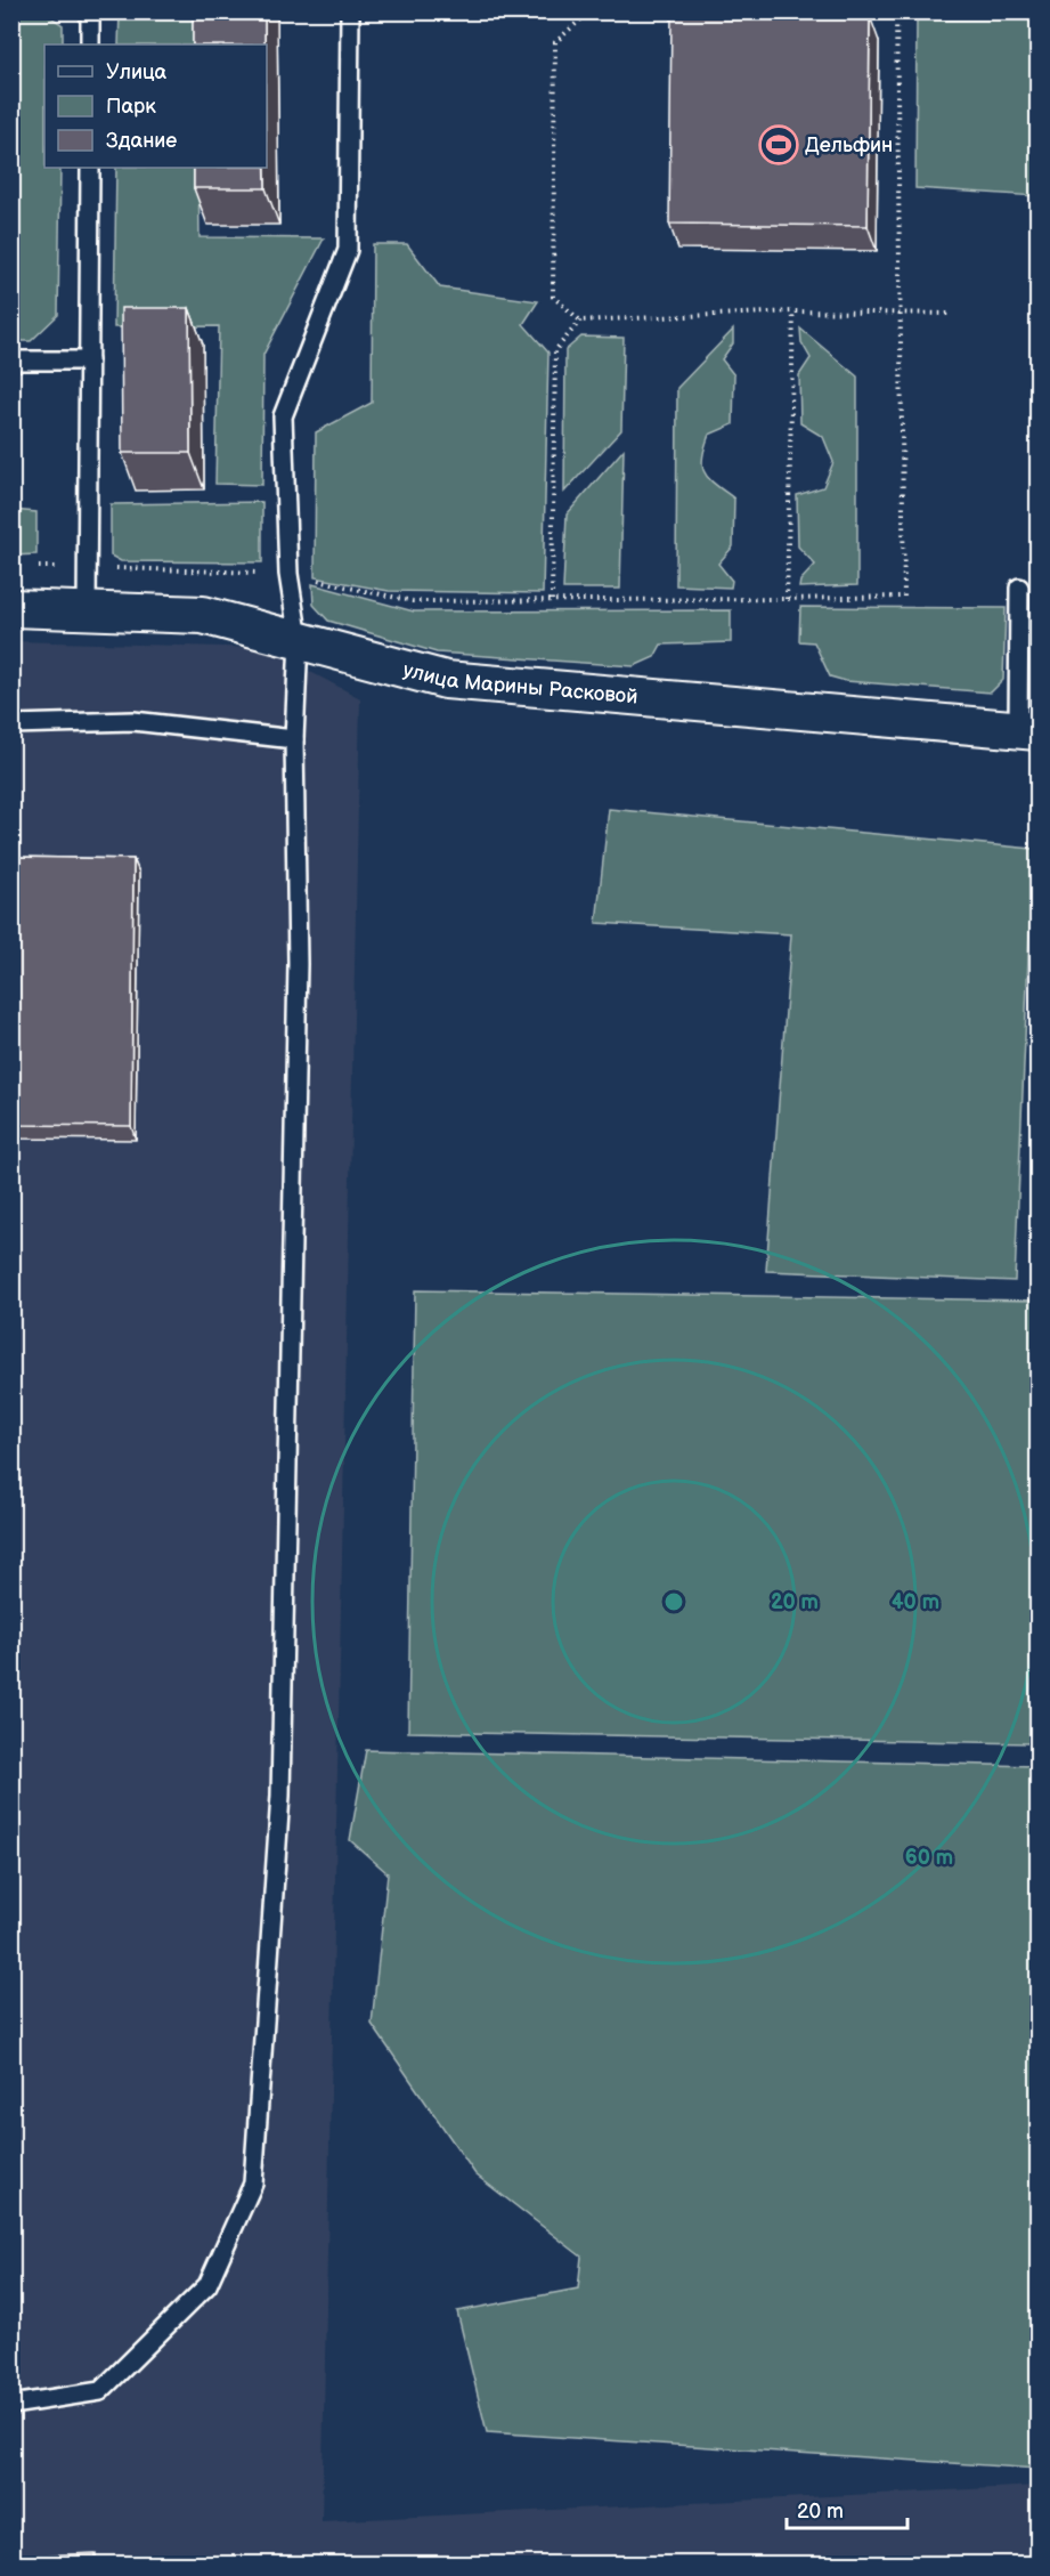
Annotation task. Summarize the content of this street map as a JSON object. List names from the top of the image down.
{
  "streets": {
    "street": ["улица Марины Расковой"]
  },
  "places": {
    "sports": ["Дельфин"]
  },
  "legend": ["Улица", "Парк", "Здание"],
  "scale_bar": "20 m",
  "rings": ["20 m", "40 m", "60 m"]
}
